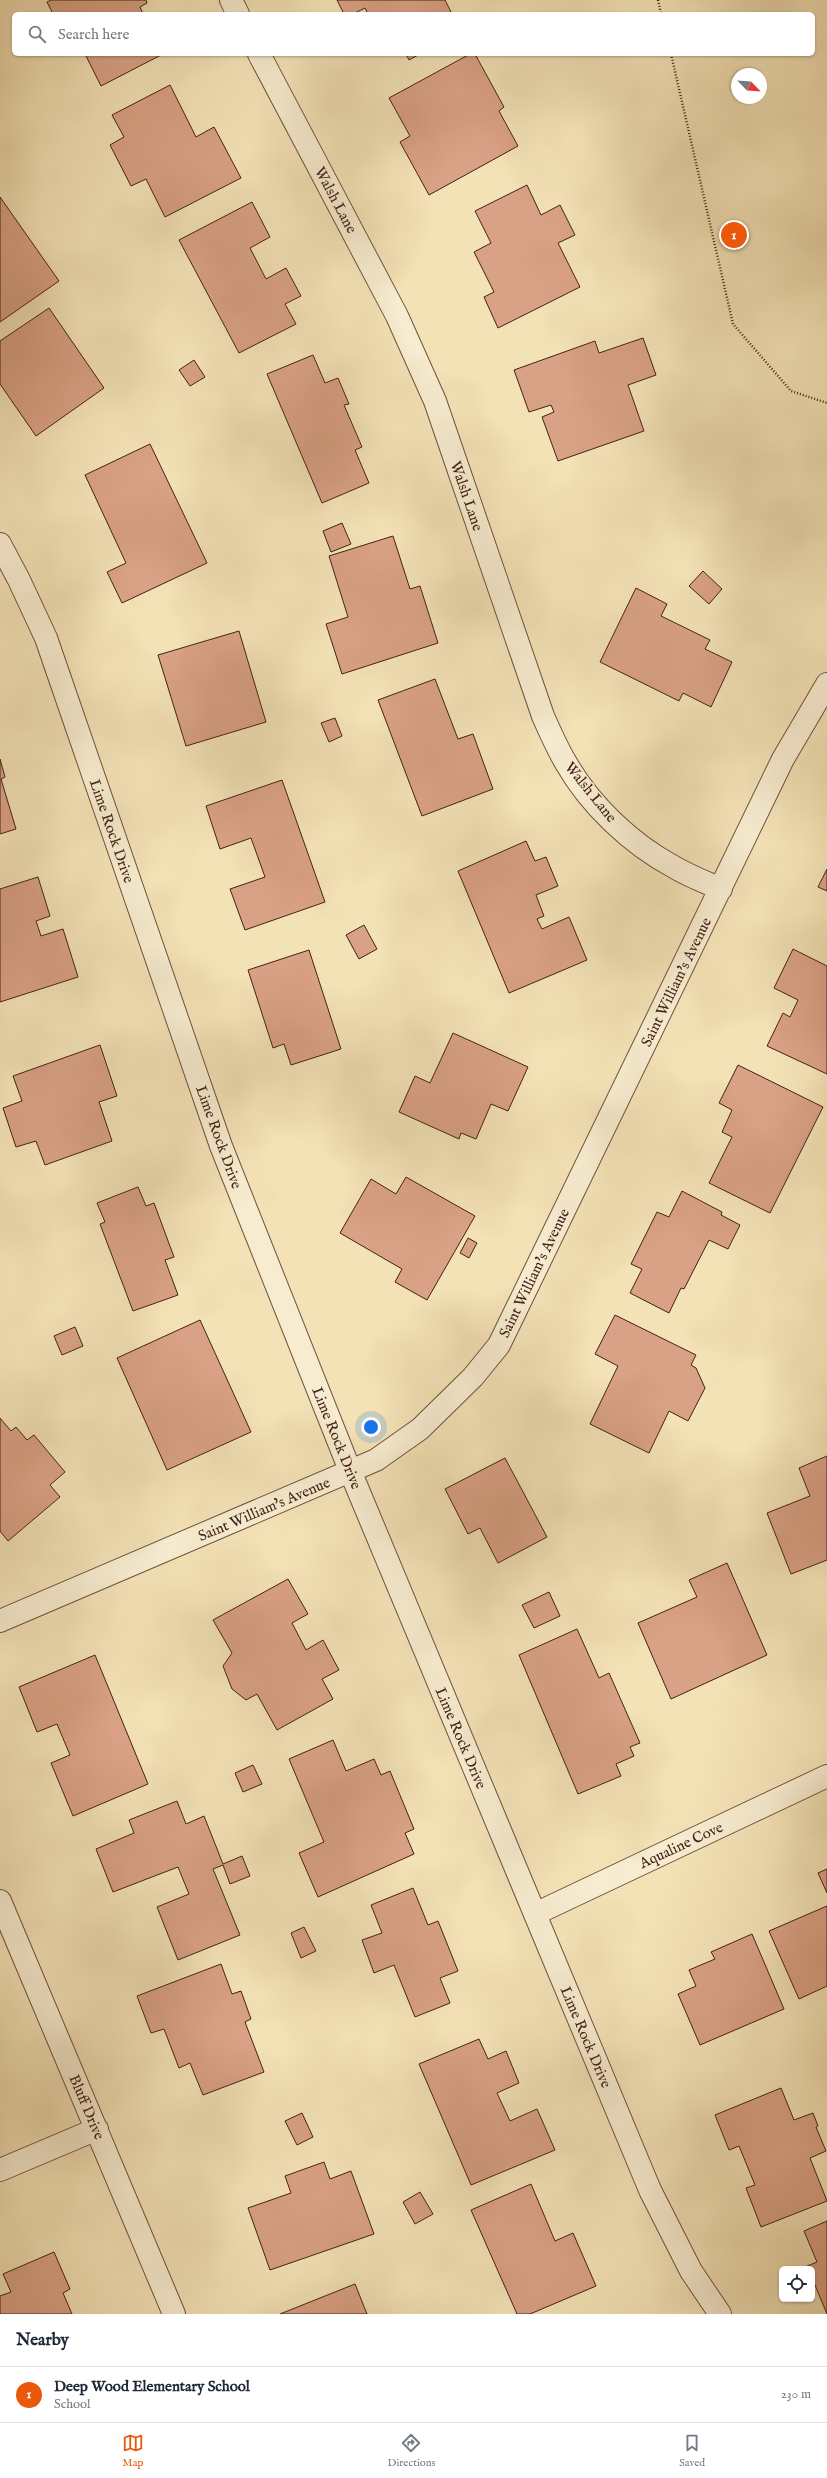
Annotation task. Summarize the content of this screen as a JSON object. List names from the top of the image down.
{
  "streets": {
    "street": [
      "Walsh Lane",
      "Lime Rock Drive",
      "Saint William's Avenue",
      "Aqualine Cove",
      "Bluff Drive"
    ]
  },
  "crossings": [
    ["Walsh Lane", "Saint William's Avenue"],
    ["Lime Rock Drive", "Saint William's Avenue"],
    ["Lime Rock Drive", "Aqualine Cove"]
  ],
  "north": "bottom right",
  "page": {
    "search": "Search here",
    "pins": "1",
    "heading": "Nearby",
    "list": [
      {
        "mark": "1",
        "name": "Deep Wood Elementary School",
        "note": "School",
        "value": "230 m"
      }
    ],
    "nav": ["Map", "Directions", "Saved"]
  }
}
